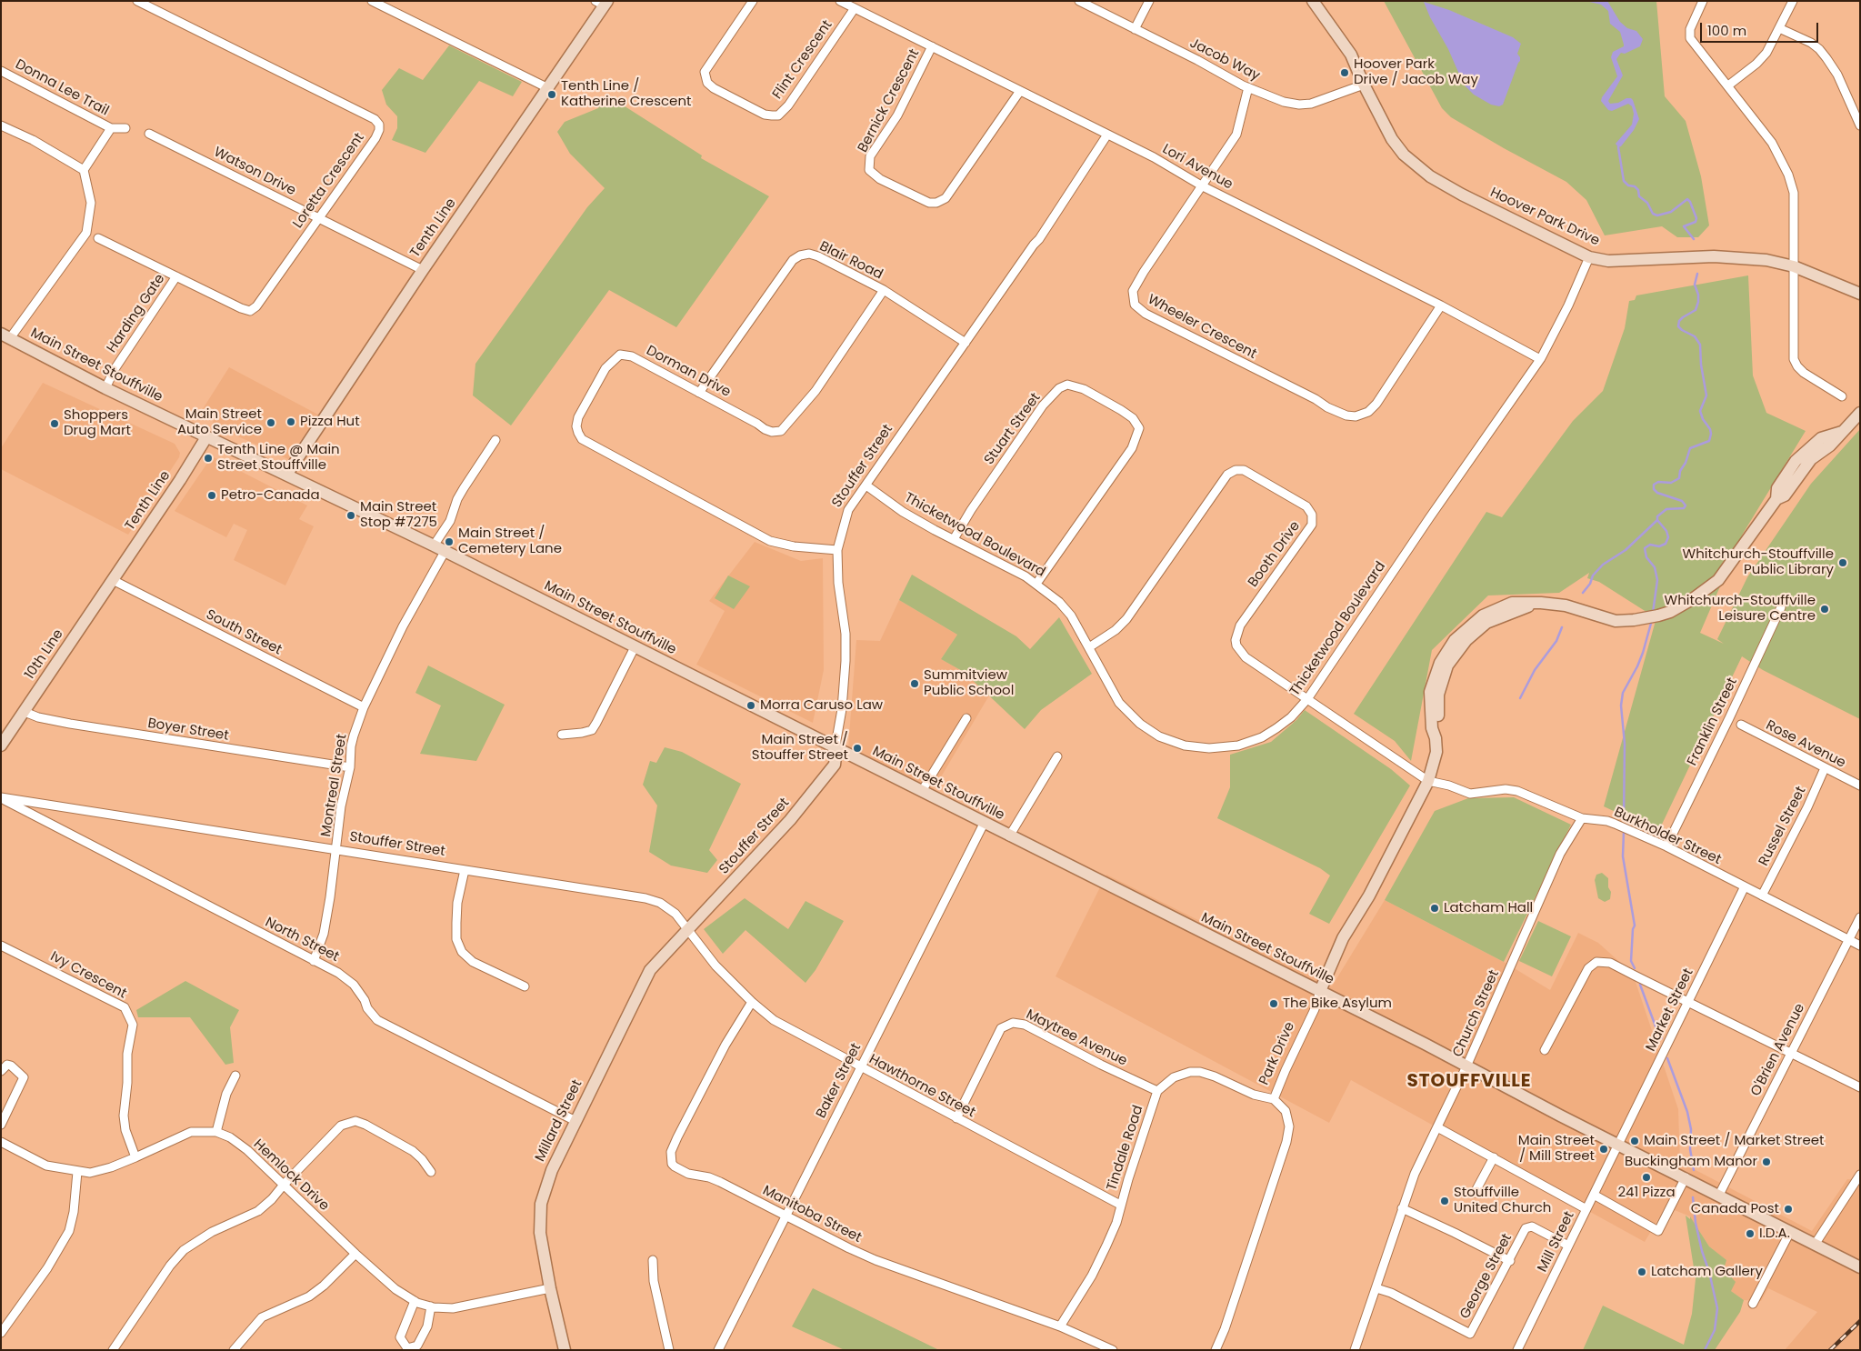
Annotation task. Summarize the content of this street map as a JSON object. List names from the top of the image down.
{
  "streets": {
    "street": [
      "Flint Crescent",
      "Jacob Way",
      "Donna Lee Trail",
      "Bernick Crescent",
      "Lori Avenue",
      "Watson Drive",
      "Loretta Crescent",
      "Hoover Park Drive",
      "Tenth Line",
      "Blair Road",
      "Harding Gate",
      "Wheeler Crescent",
      "Main Street Stouffville",
      "Dorman Drive",
      "Stuart Street",
      "Stouffer Street",
      "Thicketwood Boulevard",
      "Booth Drive",
      "South Street",
      "10th Line",
      "Franklin Street",
      "Boyer Street",
      "Rose Avenue",
      "Montreal Street",
      "Russel Street",
      "Burkholder Street",
      "North Street",
      "Ivy Crescent",
      "Market Street",
      "Church Street",
      "Maytree Avenue",
      "O'Brien Avenue",
      "Park Drive",
      "Baker Street",
      "Hawthorne Street",
      "Millard Street",
      "Tindale Road",
      "Hemlock Drive",
      "Manitoba Street",
      "Mill Street",
      "George Street"
    ]
  },
  "crossings": [
    ["Flint Crescent", "Lori Avenue"],
    ["Jacob Way", "Hoover Park Drive"],
    ["Jacob Way", "Wheeler Crescent"],
    ["Bernick Crescent", "Lori Avenue"],
    ["Lori Avenue", "Wheeler Crescent"],
    ["Lori Avenue", "Stouffer Street"],
    ["Lori Avenue", "Thicketwood Boulevard"],
    ["Watson Drive", "Loretta Crescent"],
    ["Watson Drive", "Tenth Line"],
    ["Loretta Crescent", "Harding Gate"],
    ["Hoover Park Drive", "Thicketwood Boulevard"],
    ["Tenth Line", "Main Street Stouffville"],
    ["Tenth Line", "South Street"],
    ["Tenth Line", "10th Line"],
    ["Blair Road", "Dorman Drive"],
    ["Blair Road", "Stouffer Street"],
    ["Harding Gate", "Main Street Stouffville"],
    ["Main Street Stouffville", "Stouffer Street"],
    ["Main Street Stouffville", "Montreal Street"],
    ["Main Street Stouffville", "Market Street"],
    ["Main Street Stouffville", "Church Street"],
    ["Main Street Stouffville", "O'Brien Avenue"],
    ["Main Street Stouffville", "Park Drive"],
    ["Main Street Stouffville", "Baker Street"],
    ["Main Street Stouffville", "Mill Street"],
    ["Dorman Drive", "Stouffer Street"],
    ["Stuart Street", "Thicketwood Boulevard"],
    ["Stouffer Street", "Thicketwood Boulevard"],
    ["Stouffer Street", "Montreal Street"],
    ["Stouffer Street", "North Street"],
    ["Stouffer Street", "Hawthorne Street"],
    ["Stouffer Street", "Millard Street"],
    ["Thicketwood Boulevard", "Booth Drive"],
    ["South Street", "10th Line"],
    ["South Street", "Montreal Street"],
    ["10th Line", "Boyer Street"],
    ["Franklin Street", "Burkholder Street"],
    ["Boyer Street", "Montreal Street"],
    ["Rose Avenue", "Russel Street"],
    ["Montreal Street", "North Street"],
    ["Russel Street", "Burkholder Street"],
    ["Burkholder Street", "Market Street"],
    ["Burkholder Street", "Church Street"],
    ["Burkholder Street", "O'Brien Avenue"],
    ["Burkholder Street", "Park Drive"],
    ["North Street", "Millard Street"],
    ["Ivy Crescent", "Hemlock Drive"],
    ["Market Street", "Mill Street"],
    ["Church Street", "George Street"],
    ["Maytree Avenue", "Hawthorne Street"],
    ["Maytree Avenue", "Tindale Road"],
    ["Park Drive", "Tindale Road"],
    ["Baker Street", "Hawthorne Street"],
    ["Baker Street", "Manitoba Street"],
    ["Hawthorne Street", "Millard Street"],
    ["Hawthorne Street", "Tindale Road"],
    ["Hawthorne Street", "Manitoba Street"],
    ["Millard Street", "Hemlock Drive"],
    ["Tindale Road", "Manitoba Street"],
    ["Mill Street", "George Street"]
  ],
  "districts": ["STOUFFVILLE"],
  "places": [
    "Hoover Park Drive / Jacob Way",
    "Tenth Line / Katherine Crescent",
    "Pizza Hut",
    "Main Street Auto Service",
    "Shoppers Drug Mart",
    "Tenth Line @ Main Street Stouffville",
    "Petro-Canada",
    "Main Street Stop #7275",
    "Main Street / Cemetery Lane",
    "Whitchurch-Stouffville Public Library",
    "Whitchurch-Stouffville Leisure Centre",
    "Summitview Public School",
    "Morra Caruso Law",
    "Main Street / Stouffer Street",
    "Latcham Hall",
    "The Bike Asylum",
    "Main Street / Market Street",
    "Main Street / Mill Street",
    "Buckingham Manor",
    "241 Pizza",
    "Stouffville United Church",
    "Canada Post",
    "I.D.A.",
    "Latcham Gallery"
  ],
  "scale_bar": "100 m"
}
